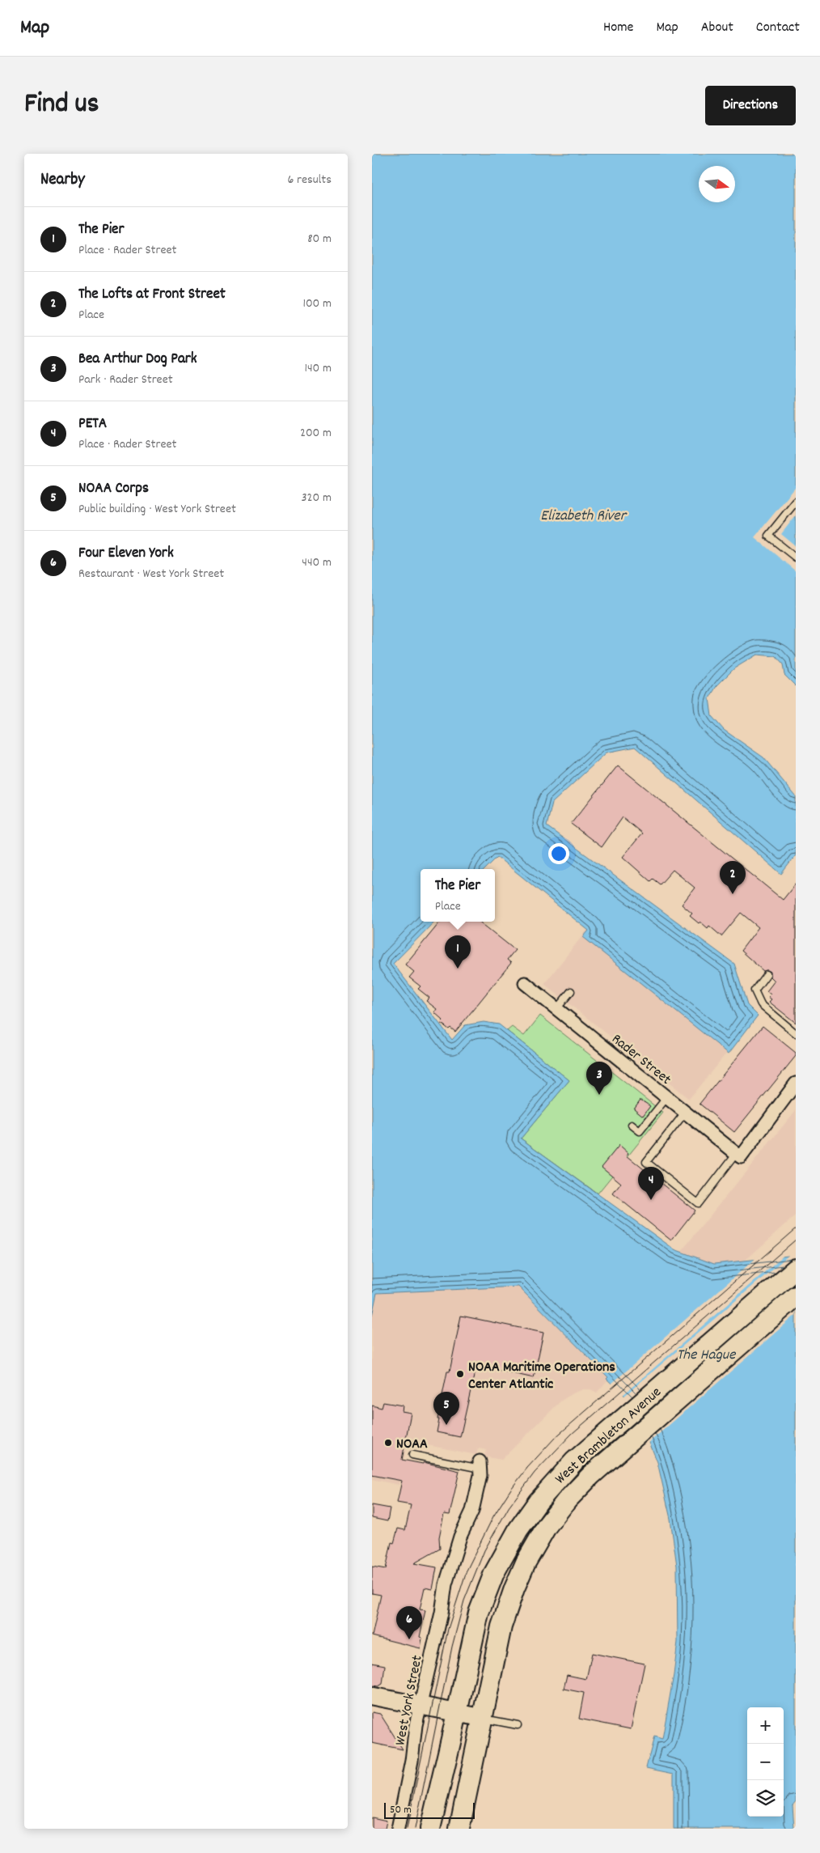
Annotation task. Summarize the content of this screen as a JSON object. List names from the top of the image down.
{
  "streets": {
    "main road": ["West Brambleton Avenue"],
    "street": ["Rader Street", "West York Street"]
  },
  "water": ["Elizabeth River", "The Hague"],
  "places": ["NOAA Maritime Operations Center Atlantic", "NOAA"],
  "scale_bar": "50 m",
  "north": "right",
  "page": {
    "header": "Map",
    "nav": [
      "Home",
      "Map",
      "About",
      "Contact"
    ],
    "title": "Find us",
    "buttons": "Directions",
    "heading": ["Nearby", "6 results"],
    "list": [
      {
        "mark": "1",
        "name": "The Pier",
        "note": "Place · Rader Street",
        "value": "80 m"
      },
      {
        "mark": "2",
        "name": "The Lofts at Front Street",
        "note": "Place",
        "value": "100 m"
      },
      {
        "mark": "3",
        "name": "Bea Arthur Dog Park",
        "note": "Park · Rader Street",
        "value": "140 m"
      },
      {
        "mark": "4",
        "name": "PETA",
        "note": "Place · Rader Street",
        "value": "200 m"
      },
      {
        "mark": "5",
        "name": "NOAA Corps",
        "note": "Public building · West York Street",
        "value": "320 m"
      },
      {
        "mark": "6",
        "name": "Four Eleven York",
        "note": "Restaurant · West York Street",
        "value": "440 m"
      }
    ],
    "pins": [
      "2",
      "1",
      "3",
      "4",
      "5",
      "6"
    ],
    "popup": ["The Pier", "Place"],
    "map_buttons": ["+", "−"],
    "scale": "50 m"
  }
}
